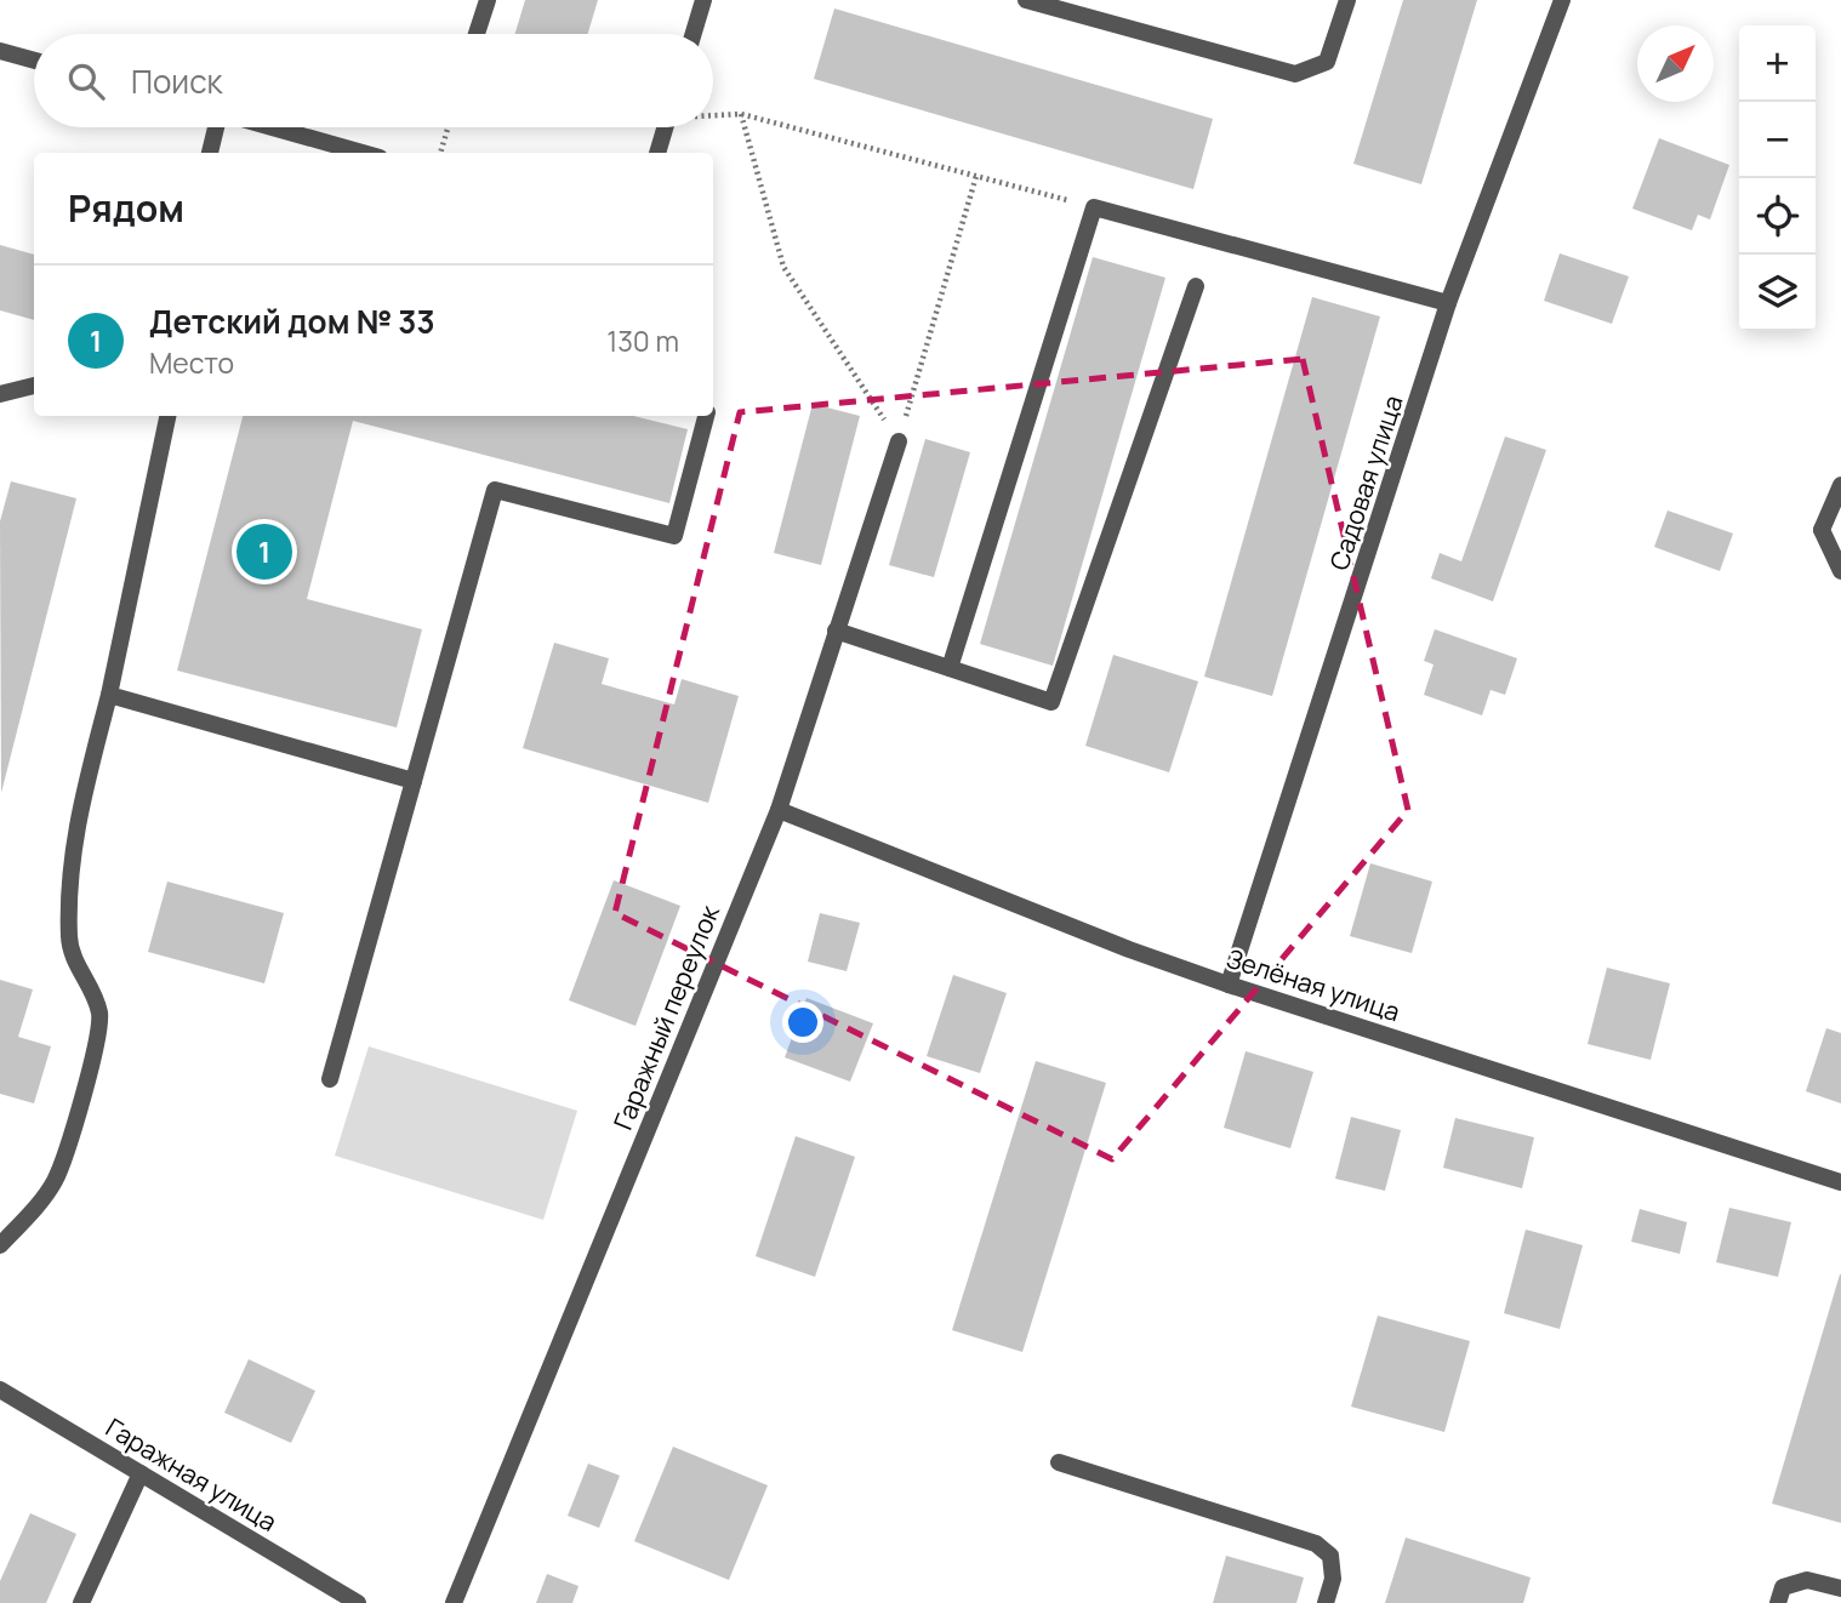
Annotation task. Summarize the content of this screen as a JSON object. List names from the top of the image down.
{
  "streets": {
    "street": [
      "Садовая улица",
      "Зелёная улица",
      "Гаражный переулок",
      "Гаражная улица"
    ]
  },
  "crossings": [
    ["Садовая улица", "Зелёная улица"],
    ["Зелёная улица", "Гаражный переулок"]
  ],
  "north": "top right",
  "page": {
    "map_buttons": ["+", "−"],
    "search": "Поиск",
    "heading": "Рядом",
    "list": [
      {
        "mark": "1",
        "name": "Детский дом № 33",
        "note": "Место",
        "value": "130 m"
      }
    ],
    "pins": "1"
  }
}
